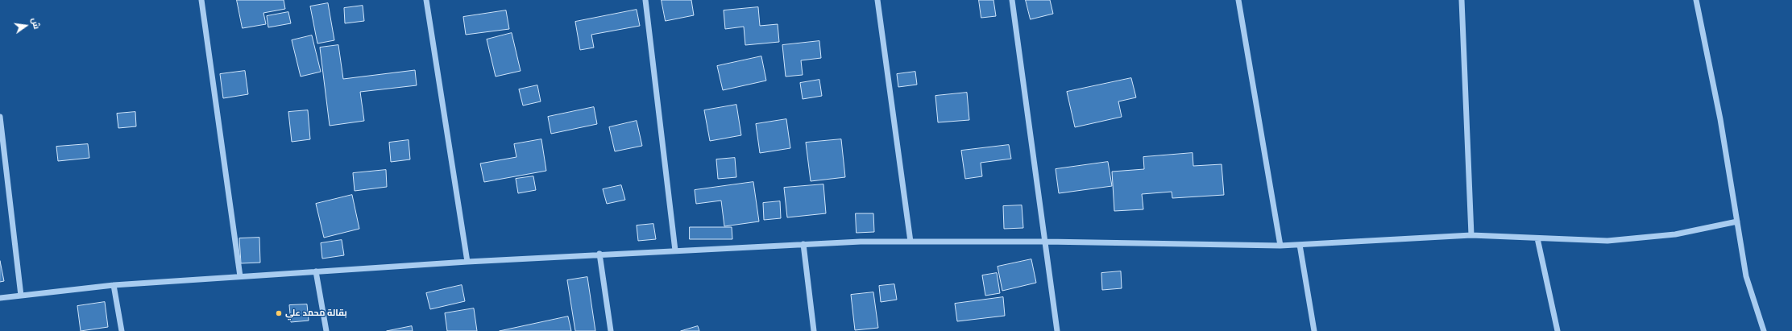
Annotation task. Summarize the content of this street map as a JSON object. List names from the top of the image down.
{
  "places": ["بقالة محمد علي"],
  "north": "right"
}
